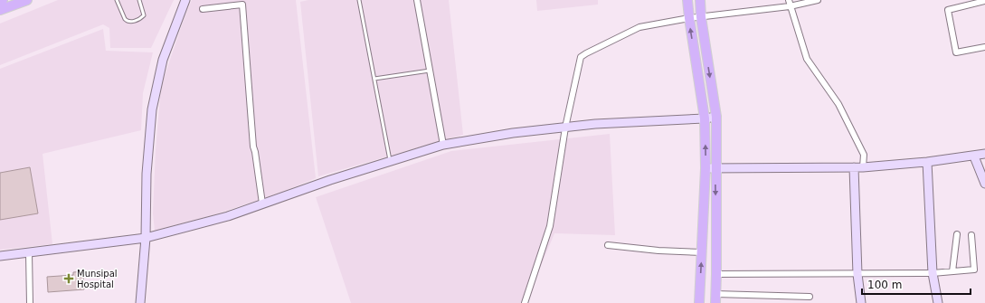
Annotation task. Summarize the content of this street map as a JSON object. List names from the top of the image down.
{
  "places": {
    "health": ["Munsipal Hospital"]
  },
  "scale_bar": "100 m"
}
